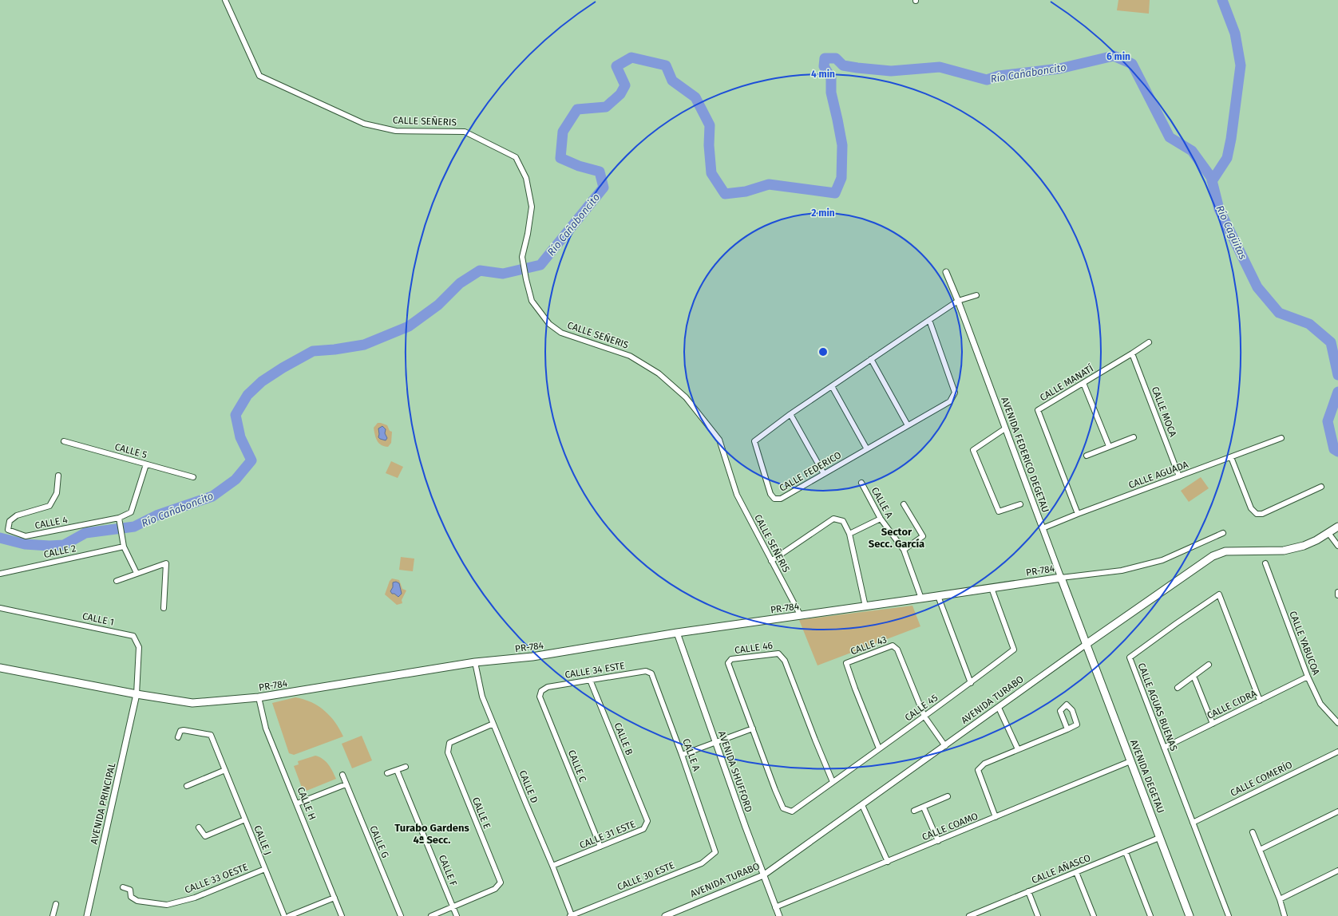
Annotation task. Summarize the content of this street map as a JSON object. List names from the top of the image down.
{
  "streets": {
    "main road": [
      "AVENIDA FEDERICO DEGETAU",
      "PR-784",
      "AVENIDA TURABO",
      "AVENIDA DEGETAU"
    ],
    "street": [
      "CALLE SEÑERIS",
      "CALLE MANATÍ",
      "CALLE MOCA",
      "CALLE 5",
      "CALLE FEDERICO",
      "CALLE AGUADA",
      "CALLE A",
      "CALLE 4",
      "CALLE 2",
      "CALLE 1",
      "CALLE YABUCOA",
      "CALLE 43",
      "CALLE 46",
      "CALLE 34 ESTE",
      "CALLE CIDRA",
      "CALLE AGUAS BUENAS",
      "CALLE 45",
      "CALLE B",
      "CALLE C",
      "AVENIDA SHUFFORD",
      "CALLE COMERÍO",
      "CALLE D",
      "AVENIDA PRINCIPAL",
      "CALLE H",
      "CALLE E",
      "CALLE COAMO",
      "CALLE 31 ESTE",
      "CALLE J",
      "CALLE G",
      "CALLE AÑASCO",
      "CALLE F",
      "CALLE 30 ESTE",
      "CALLE 33 OESTE"
    ]
  },
  "crossings": [
    ["CALLE SEÑERIS", "PR-784"],
    ["CALLE MANATÍ", "CALLE MOCA"],
    ["CALLE MANATÍ", "CALLE AGUADA"],
    ["CALLE MOCA", "CALLE AGUADA"],
    ["CALLE 5", "CALLE 4"],
    ["AVENIDA FEDERICO DEGETAU", "CALLE FEDERICO"],
    ["AVENIDA FEDERICO DEGETAU", "CALLE AGUADA"],
    ["AVENIDA FEDERICO DEGETAU", "PR-784"],
    ["AVENIDA FEDERICO DEGETAU", "AVENIDA TURABO"],
    ["AVENIDA FEDERICO DEGETAU", "AVENIDA DEGETAU"],
    ["CALLE A", "PR-784"],
    ["CALLE A", "CALLE 34 ESTE"],
    ["CALLE A", "CALLE 30 ESTE"],
    ["PR-784", "CALLE 1"],
    ["PR-784", "CALLE 45"],
    ["PR-784", "AVENIDA SHUFFORD"],
    ["PR-784", "CALLE D"],
    ["PR-784", "AVENIDA PRINCIPAL"],
    ["PR-784", "CALLE H"],
    ["CALLE 1", "AVENIDA PRINCIPAL"],
    ["CALLE YABUCOA", "CALLE CIDRA"],
    ["CALLE 43", "AVENIDA TURABO"],
    ["CALLE 43", "CALLE 45"],
    ["CALLE 46", "CALLE 45"],
    ["CALLE 34 ESTE", "CALLE B"],
    ["CALLE 34 ESTE", "CALLE C"],
    ["AVENIDA TURABO", "AVENIDA SHUFFORD"],
    ["AVENIDA TURABO", "AVENIDA DEGETAU"],
    ["CALLE CIDRA", "CALLE AGUAS BUENAS"],
    ["CALLE AGUAS BUENAS", "CALLE COMERÍO"],
    ["CALLE B", "CALLE 31 ESTE"],
    ["CALLE C", "CALLE 31 ESTE"],
    ["AVENIDA SHUFFORD", "CALLE COAMO"],
    ["AVENIDA DEGETAU", "CALLE COAMO"],
    ["AVENIDA DEGETAU", "CALLE AÑASCO"],
    ["CALLE D", "CALLE E"],
    ["CALLE D", "CALLE 31 ESTE"],
    ["CALLE D", "CALLE 30 ESTE"],
    ["CALLE E", "CALLE F"],
    ["CALLE J", "CALLE 33 OESTE"]
  ],
  "districts": ["Sector Secc. García", "Turabo Gardens 4ª Secc."],
  "water": ["Río Cañaboncito", "Río Cagüitas"],
  "rings": ["6 min", "4 min", "2 min"]
}
